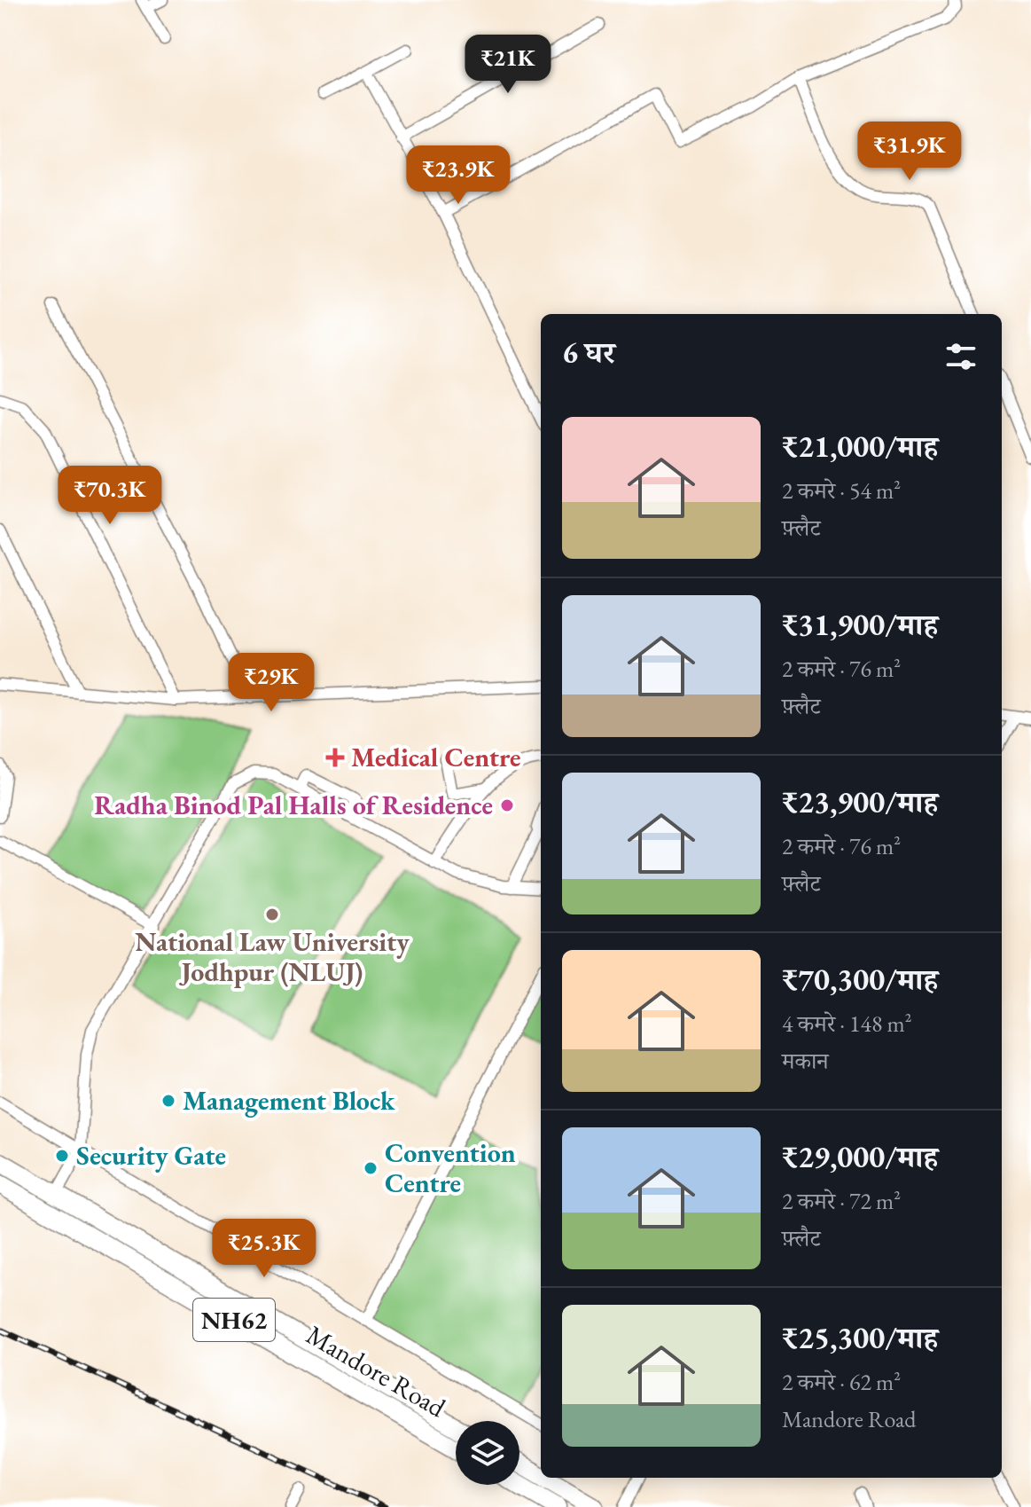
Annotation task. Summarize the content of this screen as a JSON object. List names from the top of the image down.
{
  "streets": {
    "highway": ["NH62", "Mandore Road"]
  },
  "places": {
    "health": ["Medical Centre"],
    "other": [
      "Radha Binod Pal Halls of Residence",
      "National Law University Jodhpur (NLUJ)",
      "Management Block",
      "Security Gate",
      "Convention Centre"
    ]
  },
  "page": {
    "price": [
      "₹21K",
      "₹31.9K",
      "₹23.9K",
      "₹70.3K",
      "₹29K",
      "₹25.3K"
    ],
    "heading": "6 घर",
    "list": [
      {
        "name": "₹21,000/माह",
        "note": "2 कमरे · 54 m² · फ़्लैट"
      },
      {
        "name": "₹31,900/माह",
        "note": "2 कमरे · 76 m² · फ़्लैट"
      },
      {
        "name": "₹23,900/माह",
        "note": "2 कमरे · 76 m² · फ़्लैट"
      },
      {
        "name": "₹70,300/माह",
        "note": "4 कमरे · 148 m² · मकान"
      },
      {
        "name": "₹29,000/माह",
        "note": "2 कमरे · 72 m² · फ़्लैट"
      },
      {
        "name": "₹25,300/माह",
        "note": "2 कमरे · 62 m² · Mandore Road"
      }
    ]
  }
}
